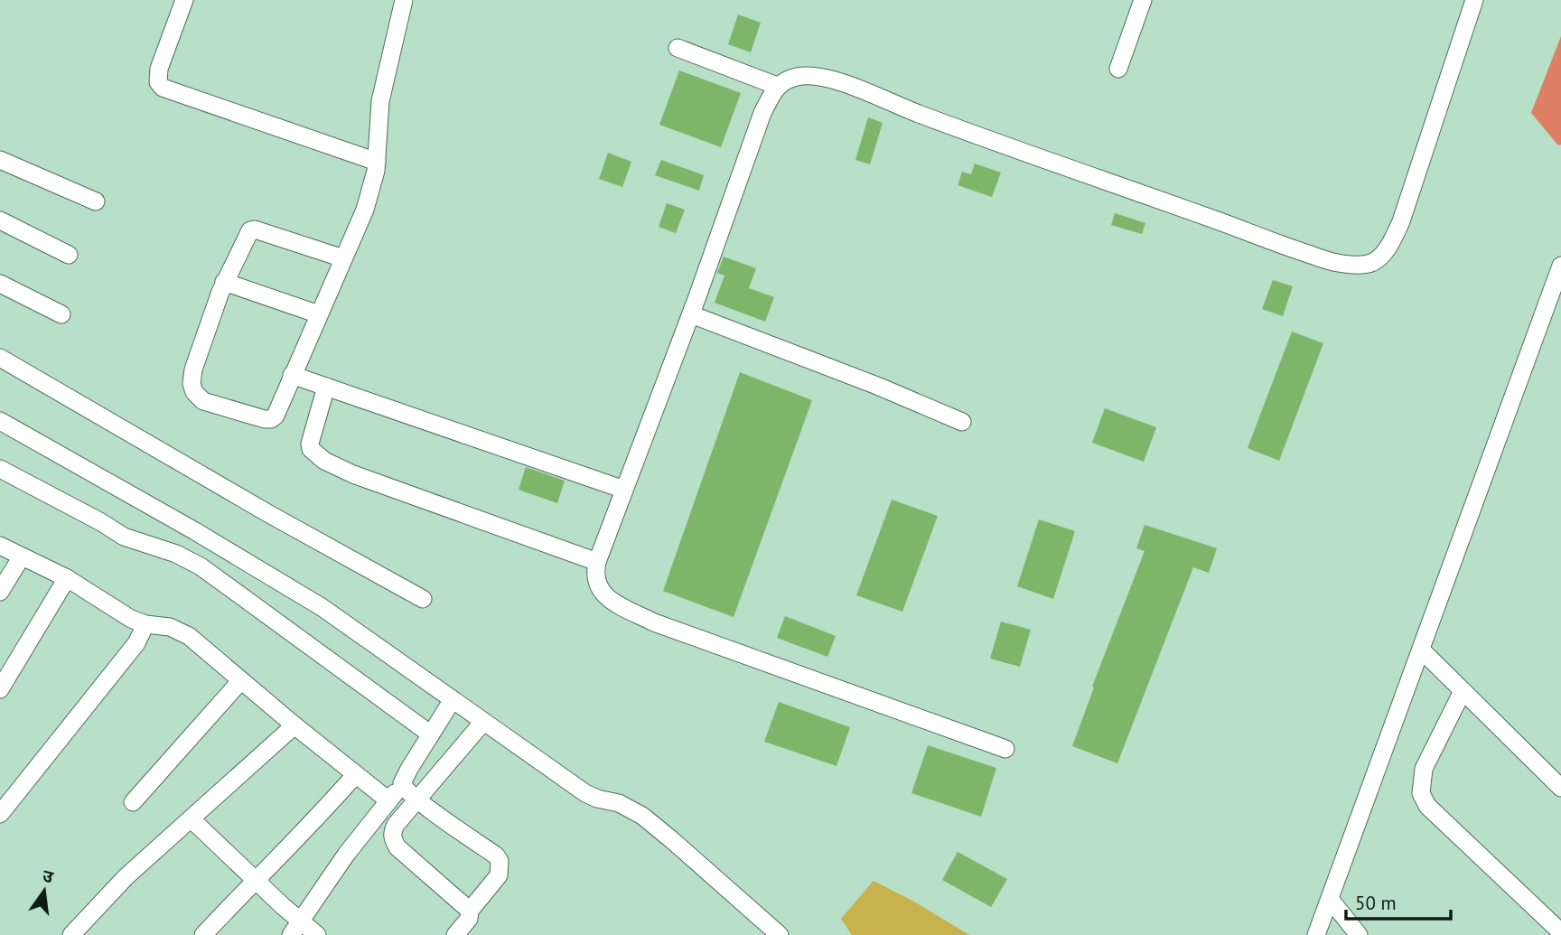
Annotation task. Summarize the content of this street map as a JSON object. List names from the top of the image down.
{
  "scale_bar": "50 m",
  "north": "top"
}
